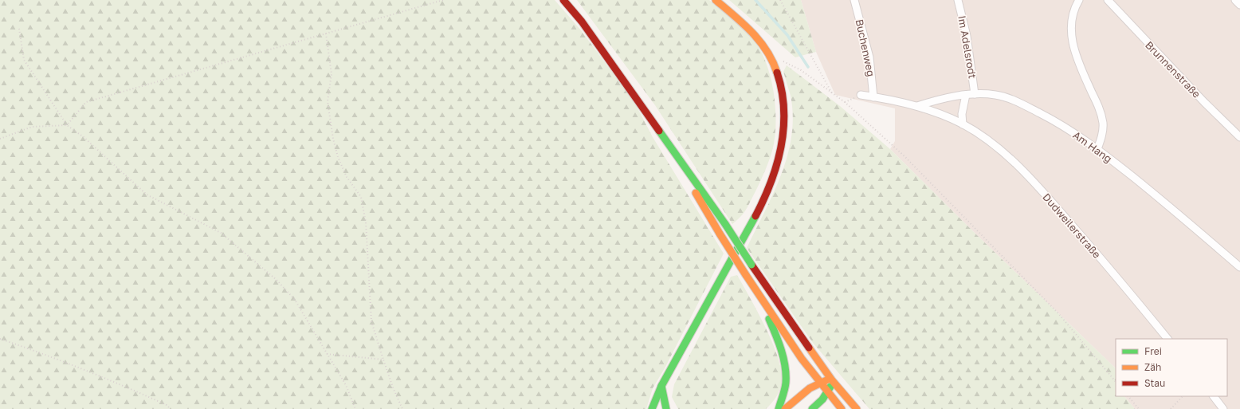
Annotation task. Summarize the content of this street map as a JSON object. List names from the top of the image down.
{
  "streets": {
    "street": [
      "Im Adelsrodt",
      "Buchenweg",
      "Brunnenstraße",
      "Am Hang",
      "Dudweilerstraße"
    ]
  },
  "crossings": [
    ["Im Adelsrodt", "Am Hang"],
    ["Buchenweg", "Dudweilerstraße"],
    ["Am Hang", "Dudweilerstraße"]
  ],
  "legend": ["Frei", "Zäh", "Stau"]
}
